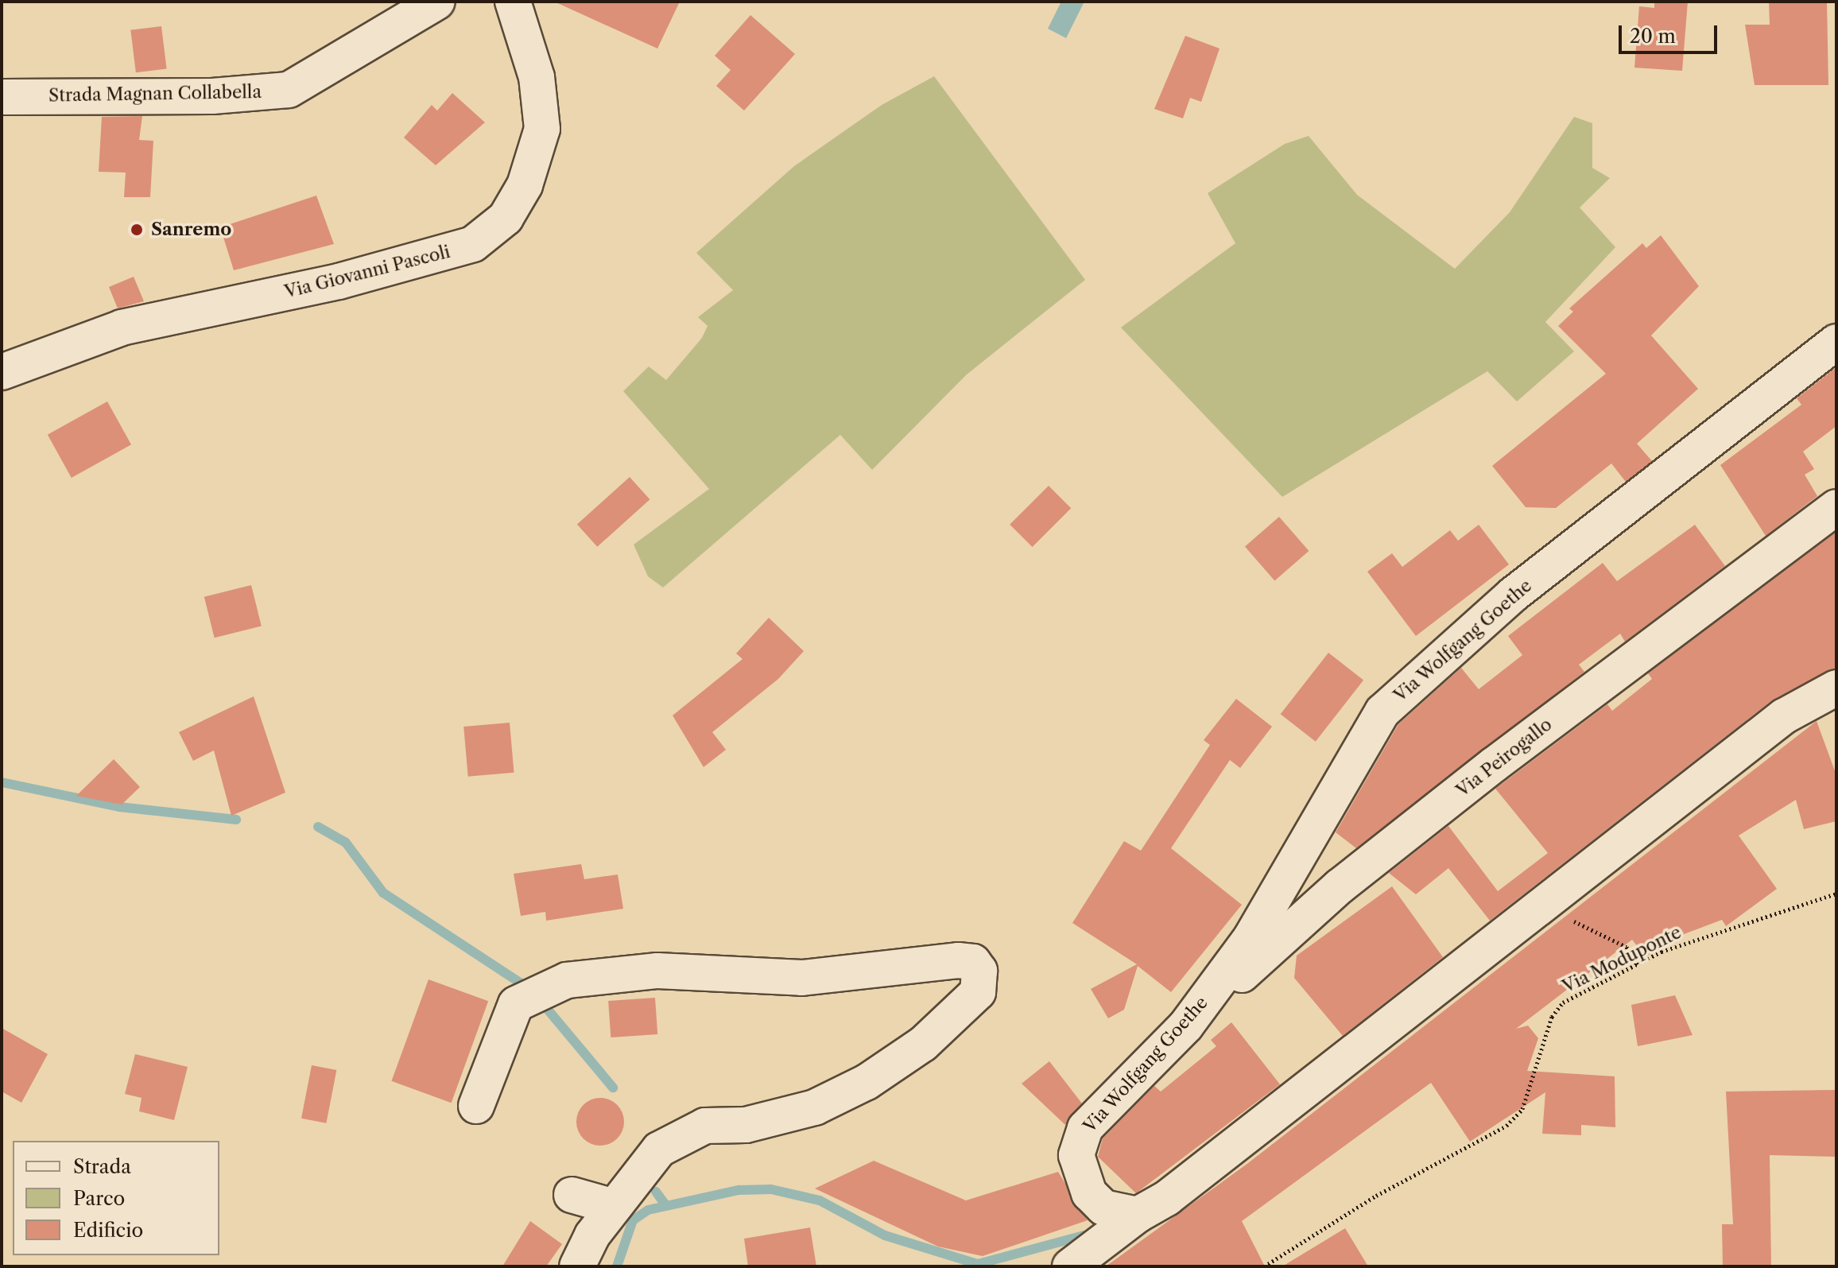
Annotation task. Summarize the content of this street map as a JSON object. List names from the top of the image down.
{
  "streets": {
    "street": [
      "Strada Magnan Collabella",
      "Via Giovanni Pascoli",
      "Via Wolfgang Goethe",
      "Via Peirogallo"
    ],
    "path": ["Via Moduponte"]
  },
  "crossings": [
    ["Via Wolfgang Goethe", "Via Peirogallo"]
  ],
  "places": ["Sanremo"],
  "legend": ["Strada", "Parco", "Edificio"],
  "scale_bar": "20 m"
}
